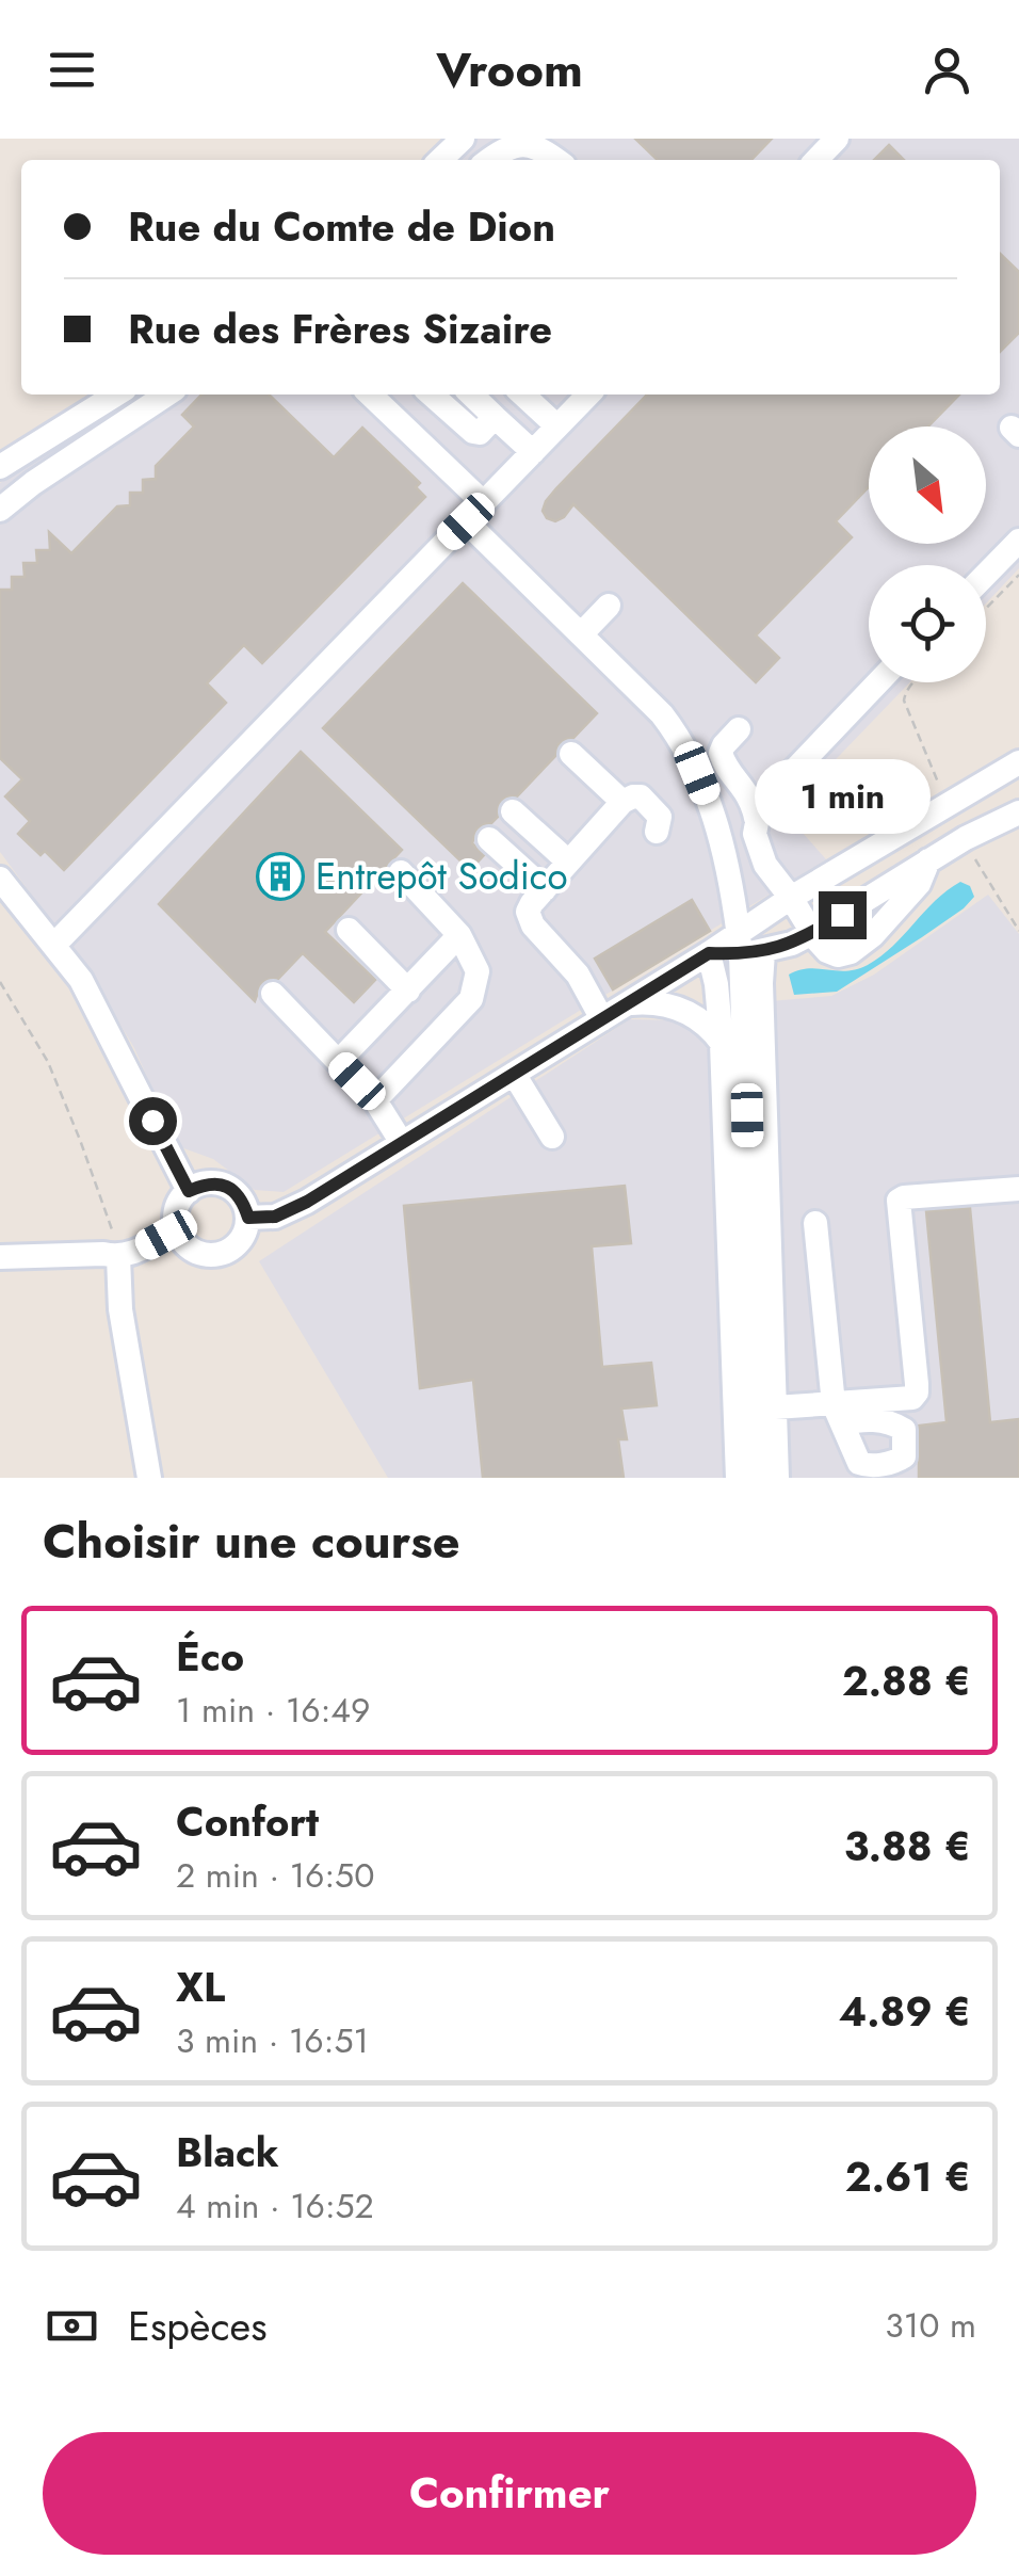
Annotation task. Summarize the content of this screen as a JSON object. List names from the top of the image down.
{
  "places": {
    "building": ["Entrepôt Sodico"]
  },
  "north": "bottom right",
  "page": {
    "header": "Vroom",
    "banner": ["Rue du Comte de Dion", "Rue des Frères Sizaire"],
    "bubble": "1 min",
    "heading": "Choisir une course",
    "list": [
      {
        "name": "Éco",
        "note": "1 min · 16:49",
        "value": "2.88 €"
      },
      {
        "name": "Confort",
        "note": "2 min · 16:50",
        "value": "3.88 €"
      },
      {
        "name": "XL",
        "note": "3 min · 16:51",
        "value": "4.89 €"
      },
      {
        "name": "Black",
        "note": "4 min · 16:52",
        "value": "2.61 €"
      }
    ],
    "pay": ["Espèces", "310 m"],
    "buttons": "Confirmer"
  }
}
